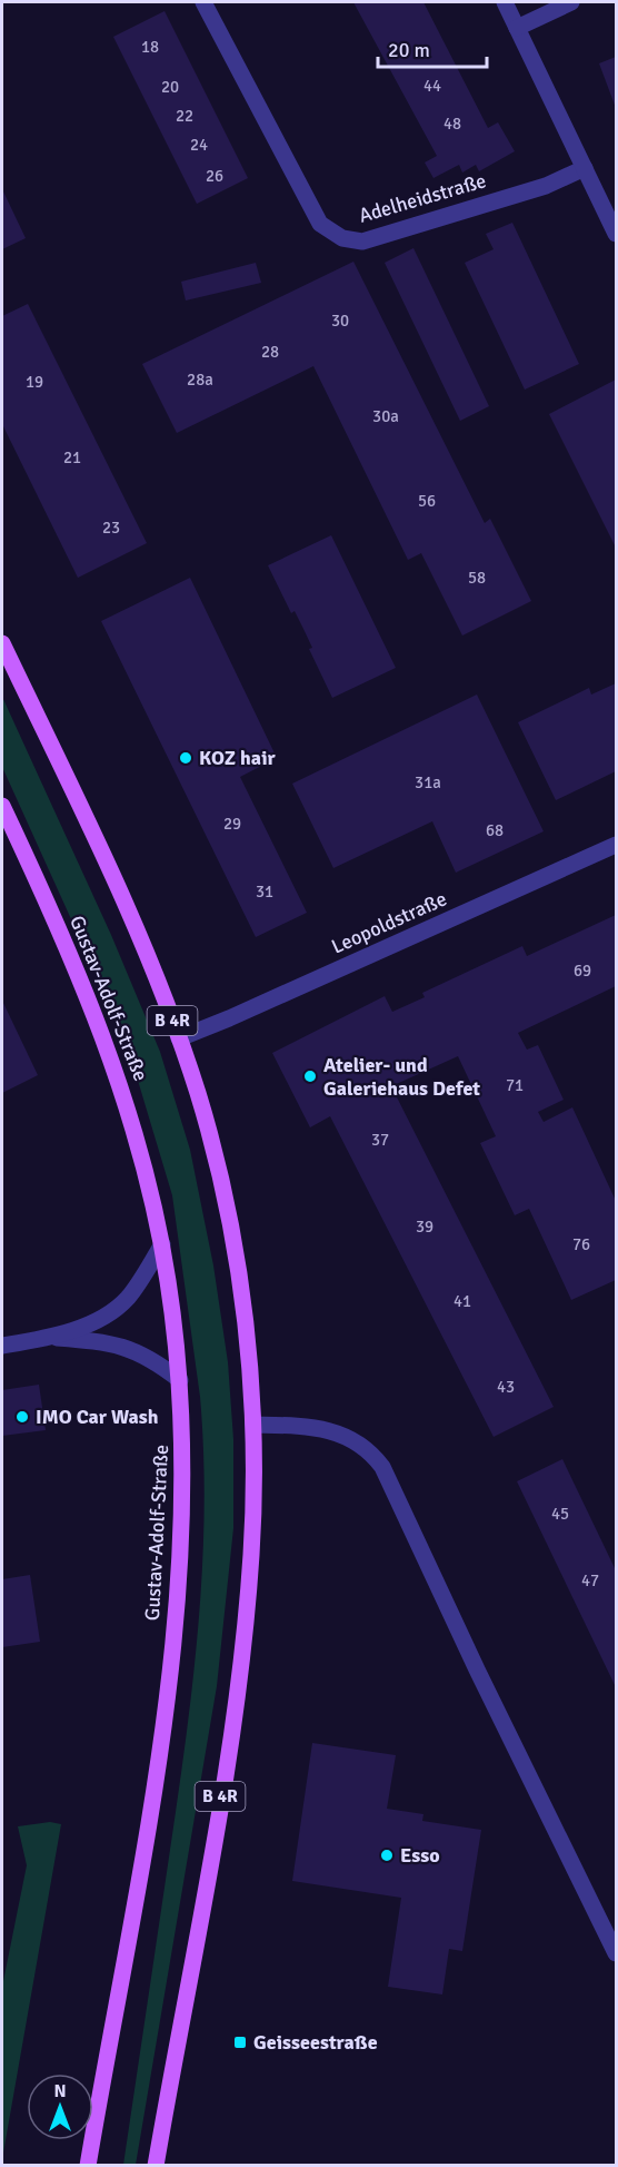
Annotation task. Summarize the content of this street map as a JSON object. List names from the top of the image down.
{
  "streets": {
    "main road": ["Gustav-Adolf-Straße", "B 4R"],
    "street": ["Adelheidstraße", "Leopoldstraße"]
  },
  "crossings": [
    ["Leopoldstraße", "B 4R"]
  ],
  "places": {
    "other": [
      "KOZ hair",
      "Atelier- und Galeriehaus Defet",
      "IMO Car Wash",
      "Esso"
    ],
    "transit": ["Geisseestraße"]
  },
  "house_numbers": [
    "18",
    "44",
    "20",
    "22",
    "48",
    "24",
    "26",
    "30",
    "28",
    "28a",
    "19",
    "30a",
    "21",
    "56",
    "23",
    "58",
    "31a",
    "29",
    "68",
    "31",
    "69",
    "71",
    "37",
    "39",
    "76",
    "41",
    "43",
    "45",
    "47"
  ],
  "scale_bar": "20 m",
  "north": "top"
}
